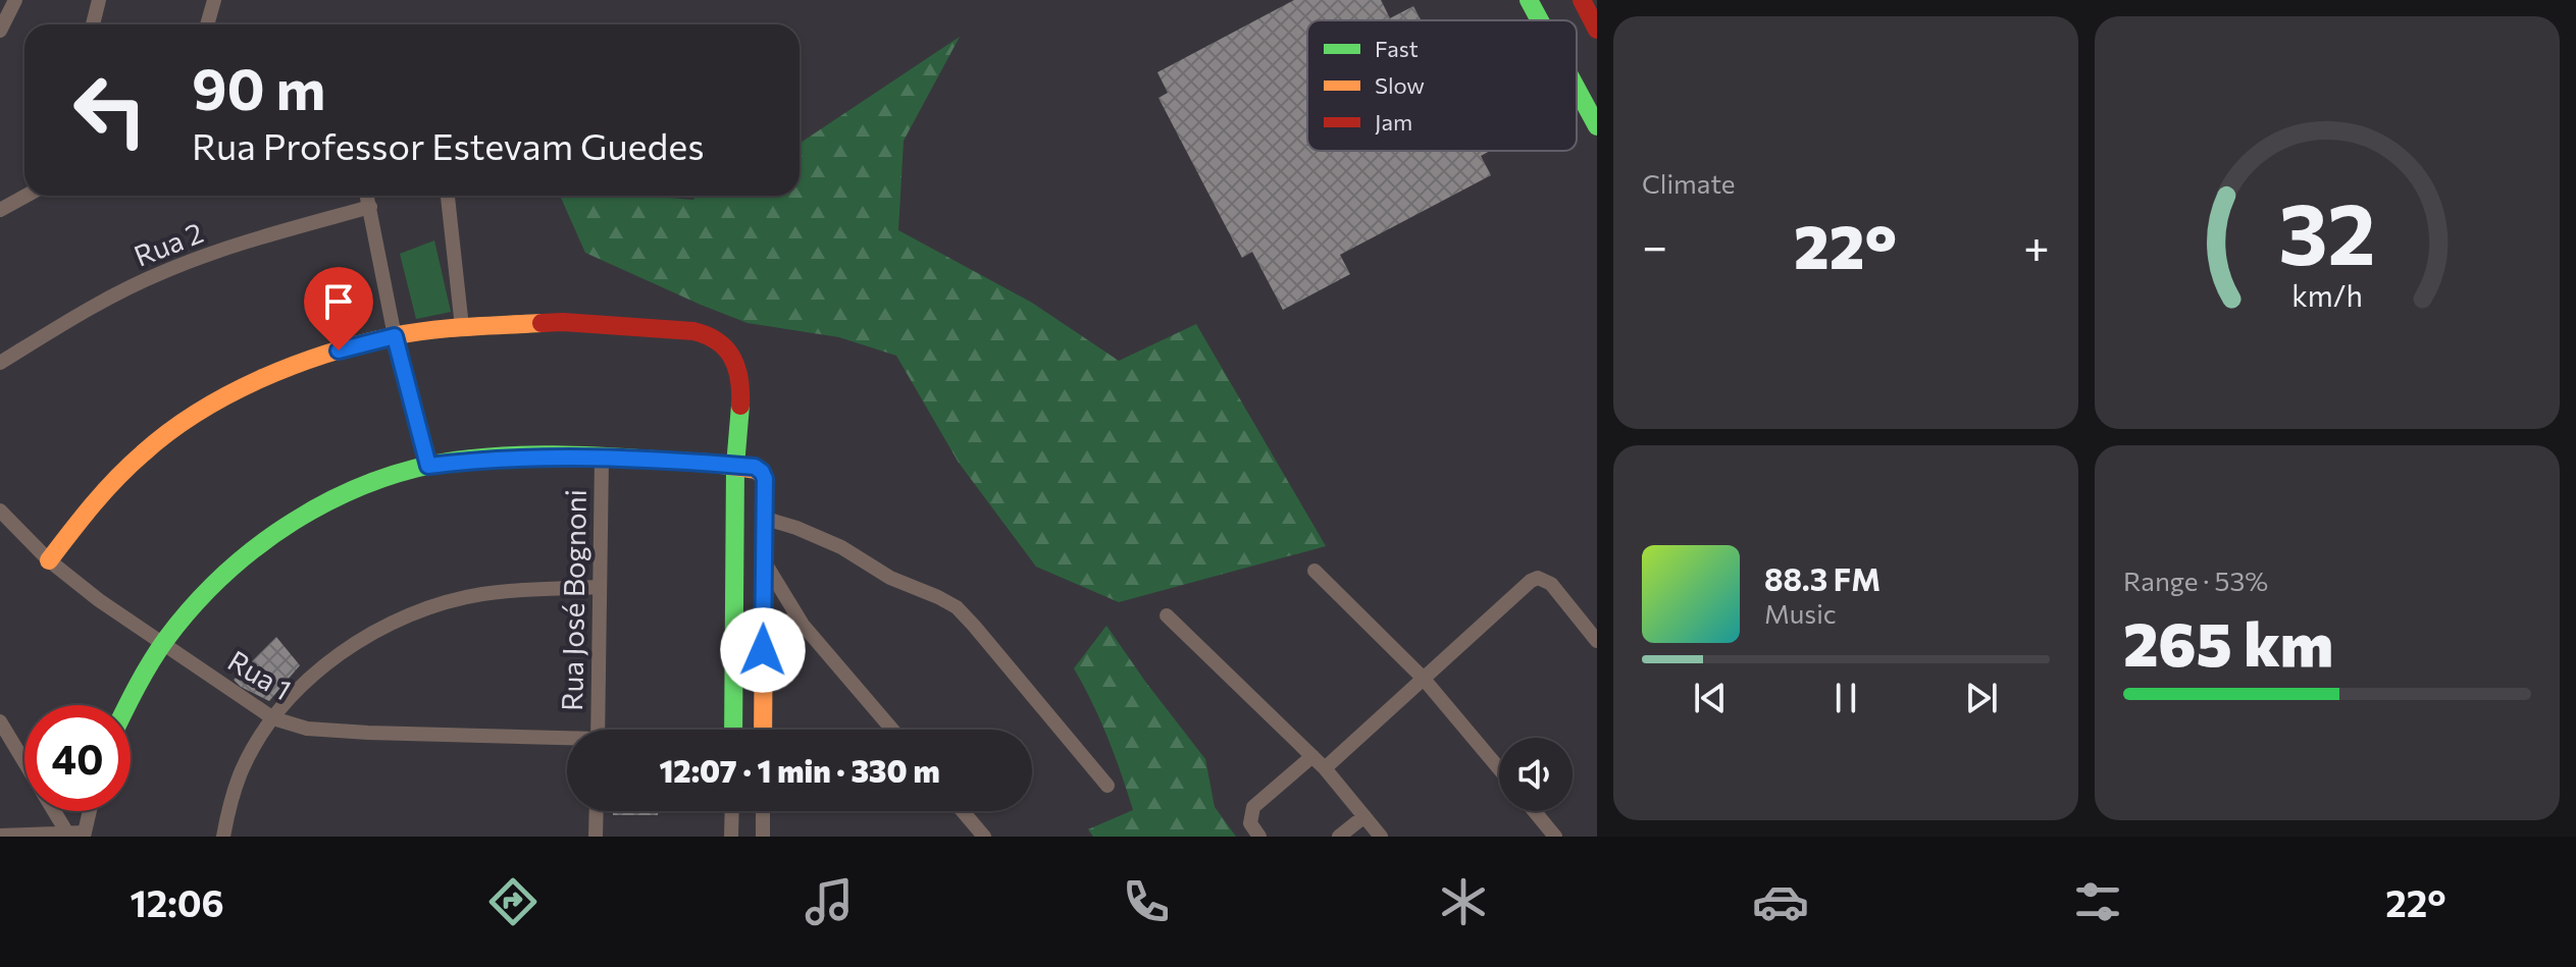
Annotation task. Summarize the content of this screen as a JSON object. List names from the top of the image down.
{
  "streets": {
    "street": ["Rua 2", "Rua José Bognoni", "Rua 1"]
  },
  "legend": ["Fast", "Slow", "Jam"],
  "page": {
    "tile": [
      "Climate",
      ["Range · 53%", "265 km"]
    ],
    "turn": ["90 m", "Rua Professor Estevam Guedes"],
    "heat": ["−", "22°", "+"],
    "song": ["88.3 FM", "Music"],
    "limit": "40",
    "trip": "12:07 · 1 min · 330 m",
    "tabs": ["12:06", "22°"],
    "gauge": ["32", "km/h"]
  }
}
